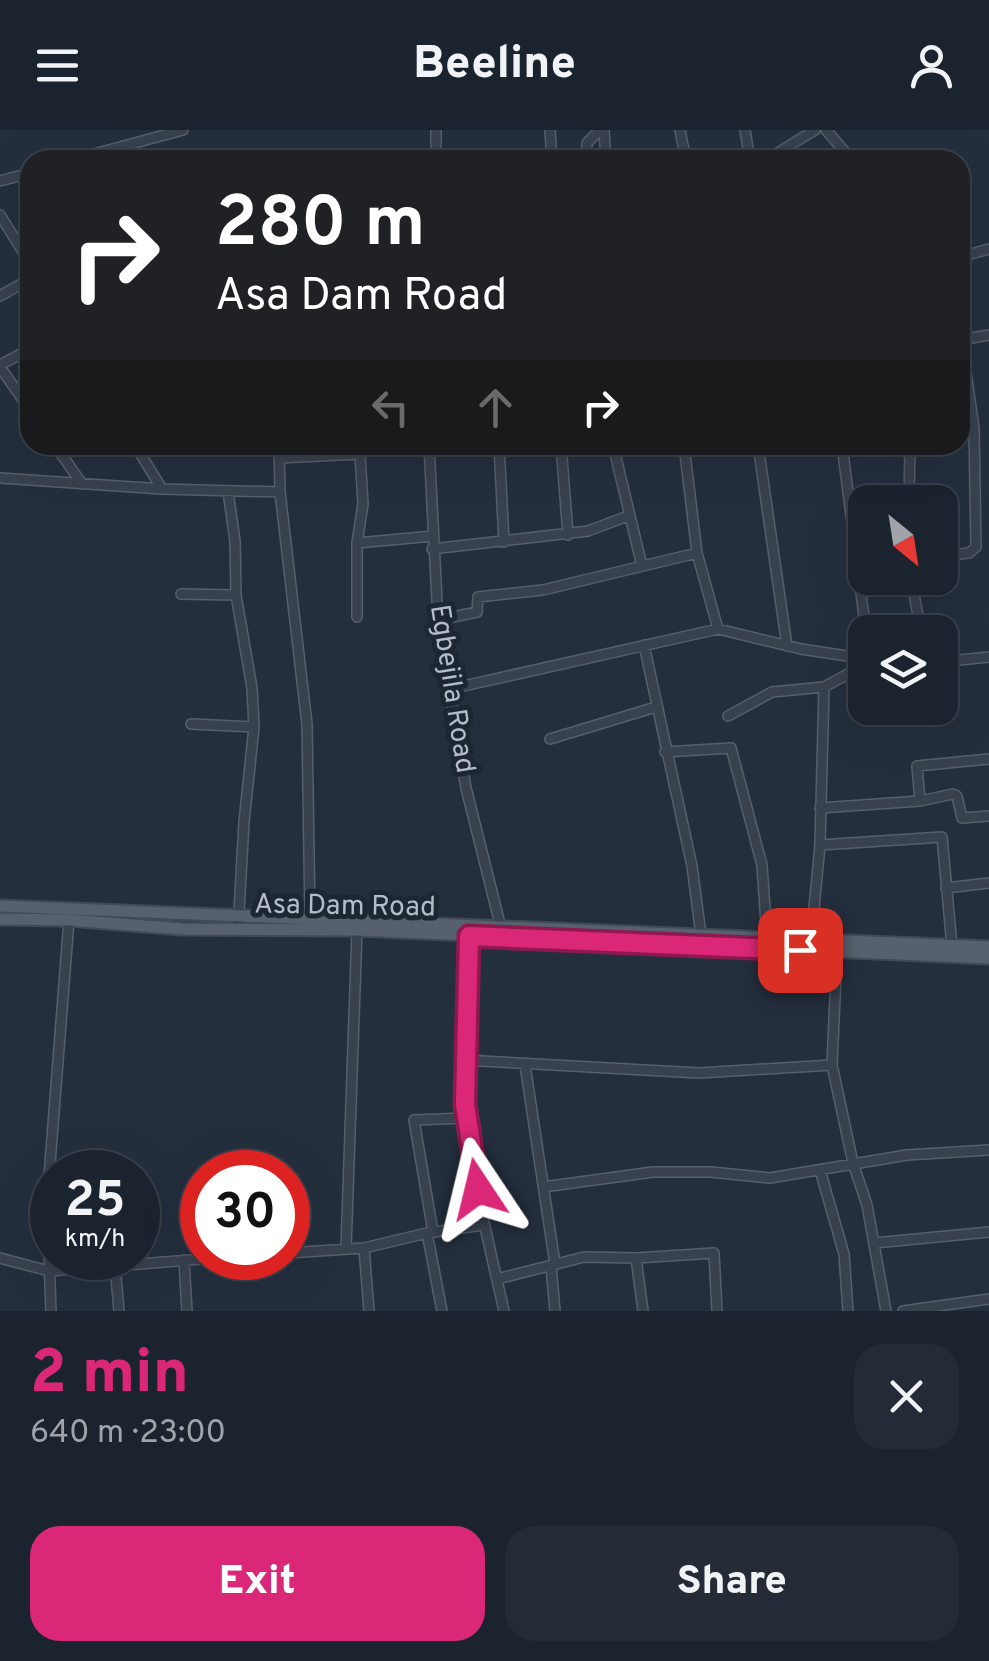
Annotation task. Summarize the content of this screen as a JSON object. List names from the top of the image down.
{
  "streets": {
    "main road": ["Asa Dam Road"],
    "street": ["Egbejila Road"]
  },
  "crossings": [
    ["Egbejila Road", "Asa Dam Road"]
  ],
  "north": "bottom right",
  "page": {
    "header": "Beeline",
    "turn": ["280 m", "Asa Dam Road"],
    "speed": "25 km/h",
    "limit": "30",
    "heading": ["2 min", "640 m · 23:00"],
    "buttons": ["Exit", "Share"]
  }
}
